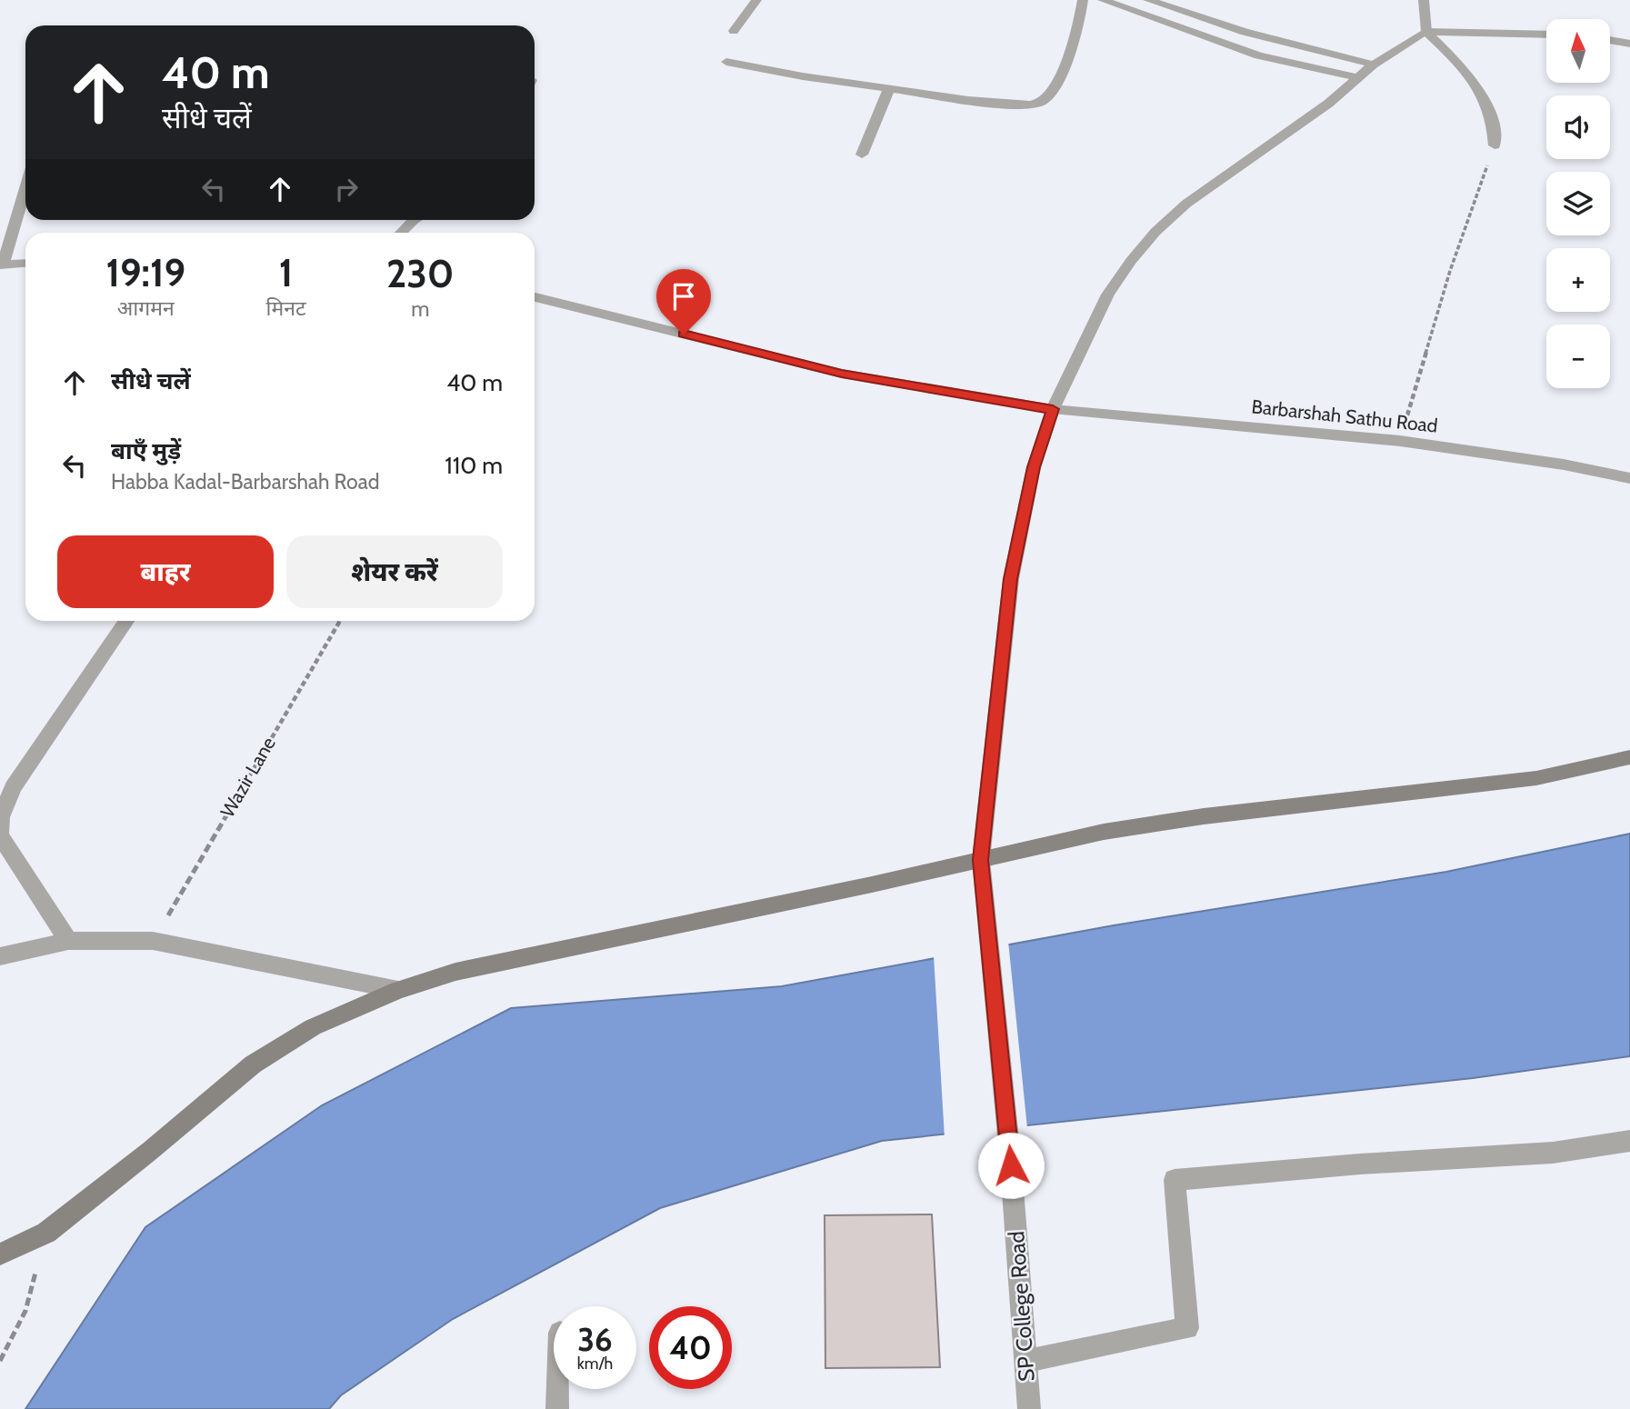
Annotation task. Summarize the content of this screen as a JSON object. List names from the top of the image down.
{
  "streets": {
    "street": ["Barbarshah Sathu Road", "SP College Road"],
    "path": ["Wazir Lane"]
  },
  "crossings": [
    ["Barbarshah Sathu Road", "SP College Road"]
  ],
  "north": "top",
  "page": {
    "map_buttons": ["+", "−"],
    "turn": ["40 m", "सीधे चलें"],
    "eta": [
      "19:19",
      "आगमन",
      "1",
      "मिनट",
      "230",
      "m"
    ],
    "list": [
      {
        "name": "सीधे चलें",
        "value": "40 m"
      },
      {
        "name": "बाएँ मुड़ें",
        "note": "Habba Kadal-Barbarshah Road",
        "value": "110 m"
      }
    ],
    "buttons": ["बाहर", "शेयर करें"],
    "speed": "36 km/h",
    "limit": "40"
  }
}
